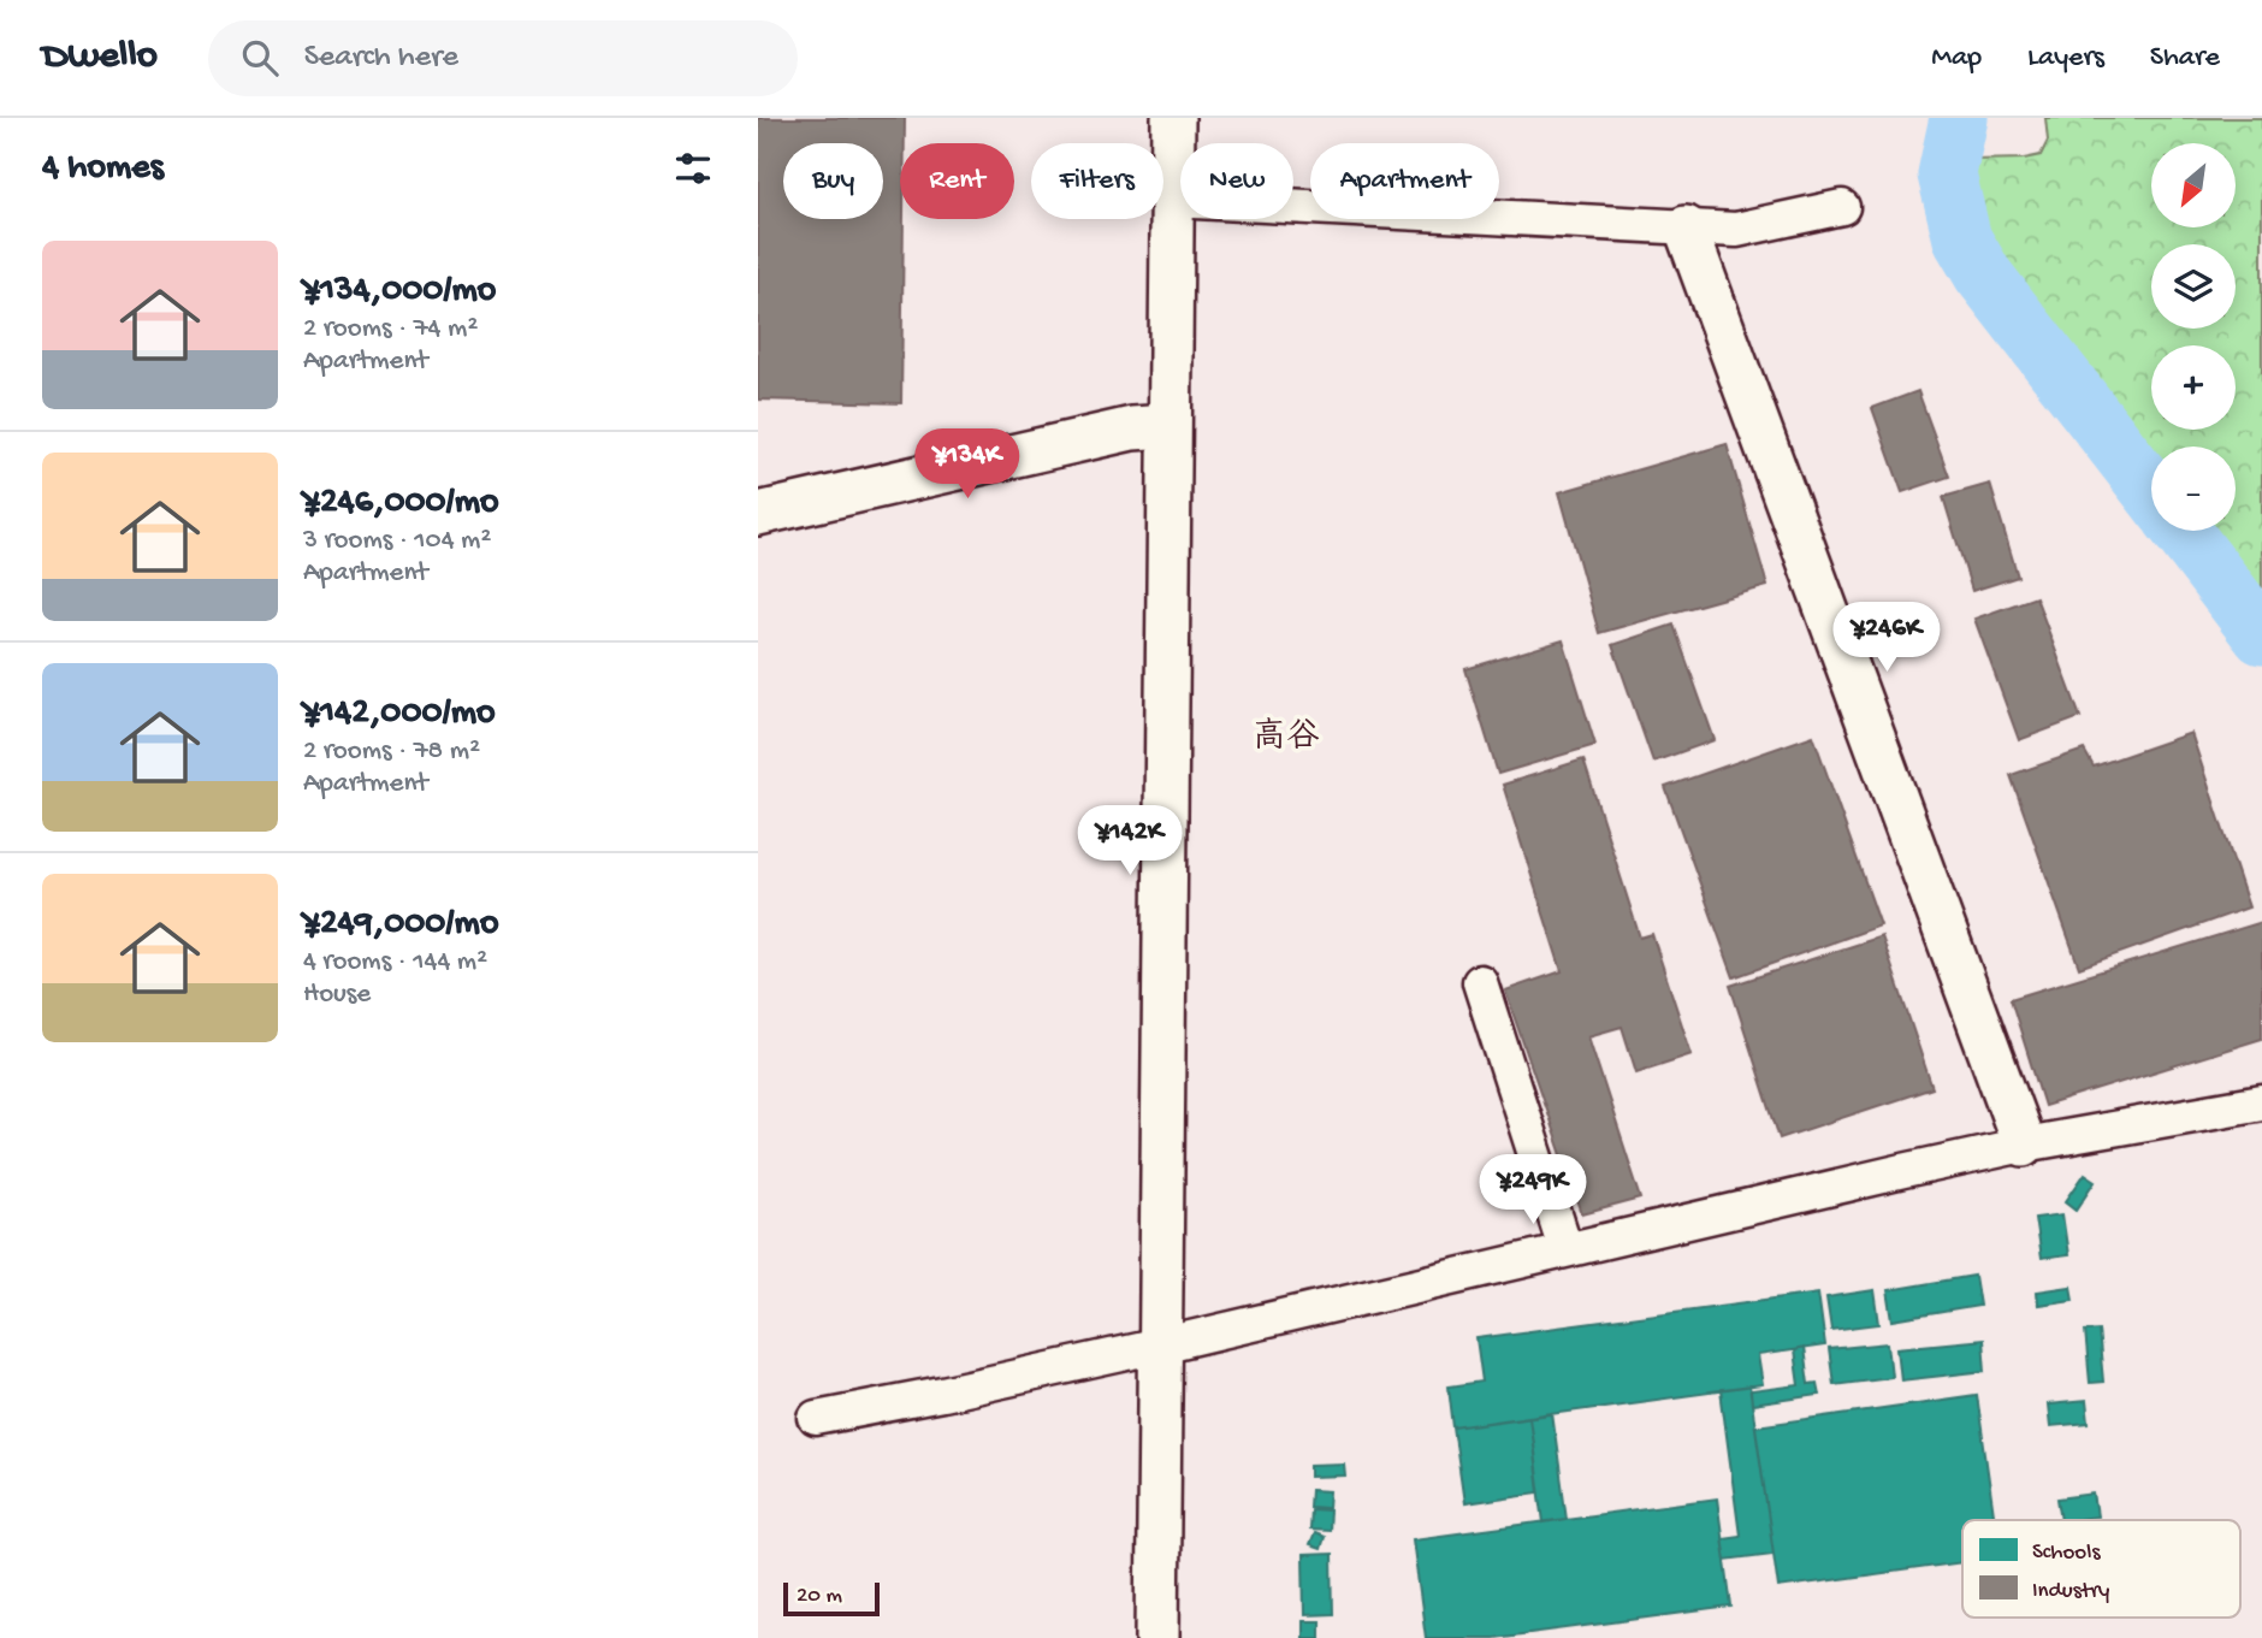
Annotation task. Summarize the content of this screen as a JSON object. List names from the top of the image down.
{
  "districts": ["高谷"],
  "legend": ["Schools", "Industry"],
  "scale_bar": "20 m",
  "north": "bottom left",
  "page": {
    "header": "Dwello",
    "search": "Search here",
    "nav": ["Map", "Layers", "Share"],
    "heading": "4 homes",
    "map_buttons": ["+", "−"],
    "chip": [
      "Buy",
      "Rent",
      "Filters",
      "New",
      "Apartment"
    ],
    "list": [
      {
        "name": "¥134,000/mo",
        "note": "2 rooms · 74 m² · Apartment"
      },
      {
        "name": "¥246,000/mo",
        "note": "3 rooms · 104 m² · Apartment"
      },
      {
        "name": "¥142,000/mo",
        "note": "2 rooms · 78 m² · Apartment"
      },
      {
        "name": "¥249,000/mo",
        "note": "4 rooms · 144 m² · House"
      }
    ],
    "price": [
      "¥134K",
      "¥246K",
      "¥142K",
      "¥249K"
    ],
    "scale": "20 m"
  }
}
